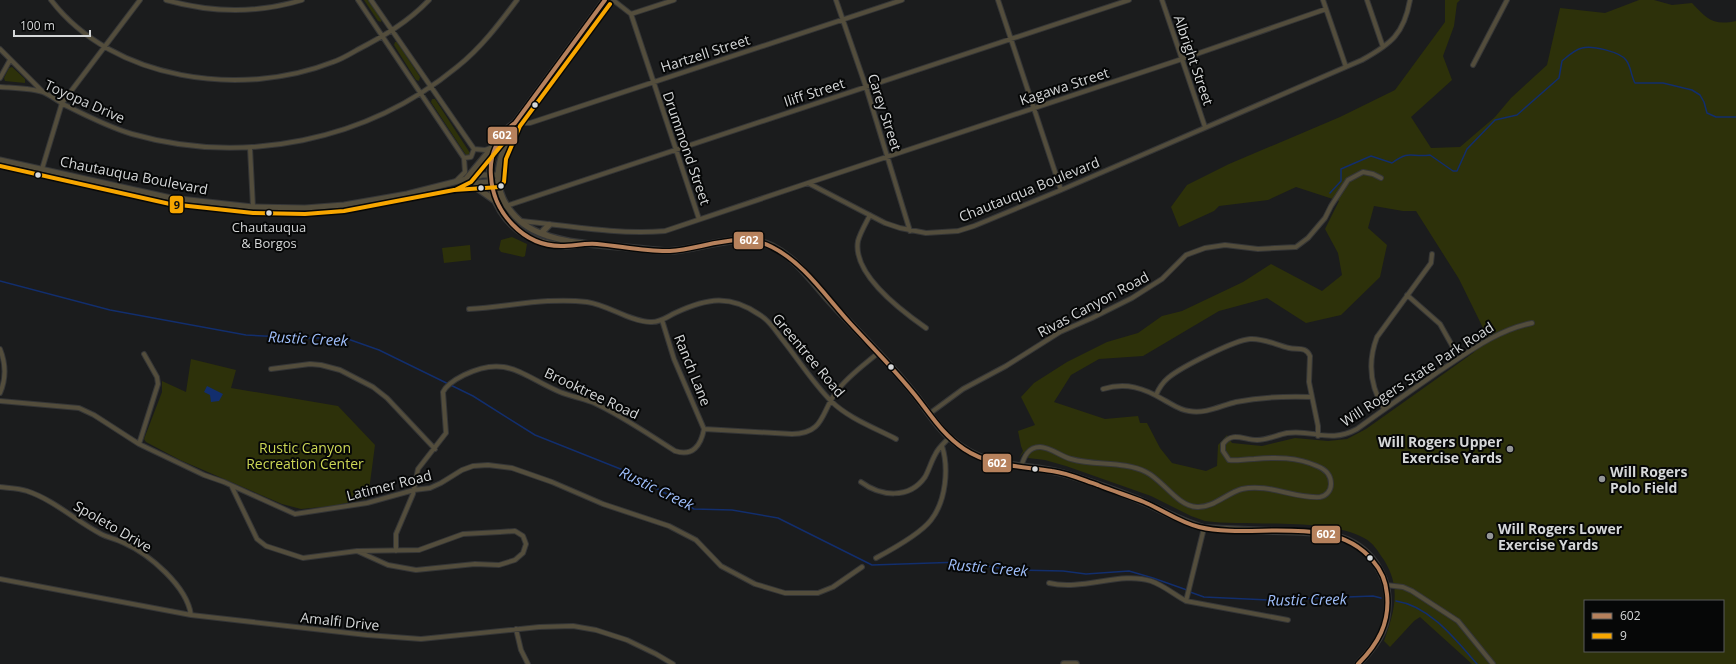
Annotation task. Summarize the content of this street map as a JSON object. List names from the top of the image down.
{
  "streets": {
    "street": [
      "Hartzell Street",
      "Albright Street",
      "Kagawa Street",
      "Iliff Street",
      "Toyopa Drive",
      "Carey Street",
      "Drummond Street",
      "Chautauqua Boulevard",
      "Rivas Canyon Road",
      "Greentree Road",
      "Ranch Lane",
      "Will Rogers State Park Road",
      "Brooktree Road",
      "Latimer Road",
      "Spoleto Drive",
      "Amalfi Drive"
    ]
  },
  "crossings": [
    ["Hartzell Street", "Carey Street"],
    ["Hartzell Street", "Drummond Street"],
    ["Albright Street", "Kagawa Street"],
    ["Albright Street", "Chautauqua Boulevard"],
    ["Kagawa Street", "Carey Street"],
    ["Kagawa Street", "Chautauqua Boulevard"],
    ["Iliff Street", "Carey Street"],
    ["Iliff Street", "Drummond Street"],
    ["Carey Street", "Chautauqua Boulevard"],
    ["Greentree Road", "Ranch Lane"],
    ["Ranch Lane", "Brooktree Road"],
    ["Brooktree Road", "Latimer Road"],
    ["Spoleto Drive", "Amalfi Drive"]
  ],
  "water": ["Rustic Creek"],
  "parks": ["Rustic Canyon Recreation Center"],
  "places": [
    "Chautauqua & Borgos",
    "Will Rogers Upper Exercise Yards",
    "Will Rogers Polo Field",
    "Will Rogers Lower Exercise Yards"
  ],
  "lines": ["transit line 602", "transit line 9"],
  "legend": ["602", "9"],
  "scale_bar": "100 m"
}
